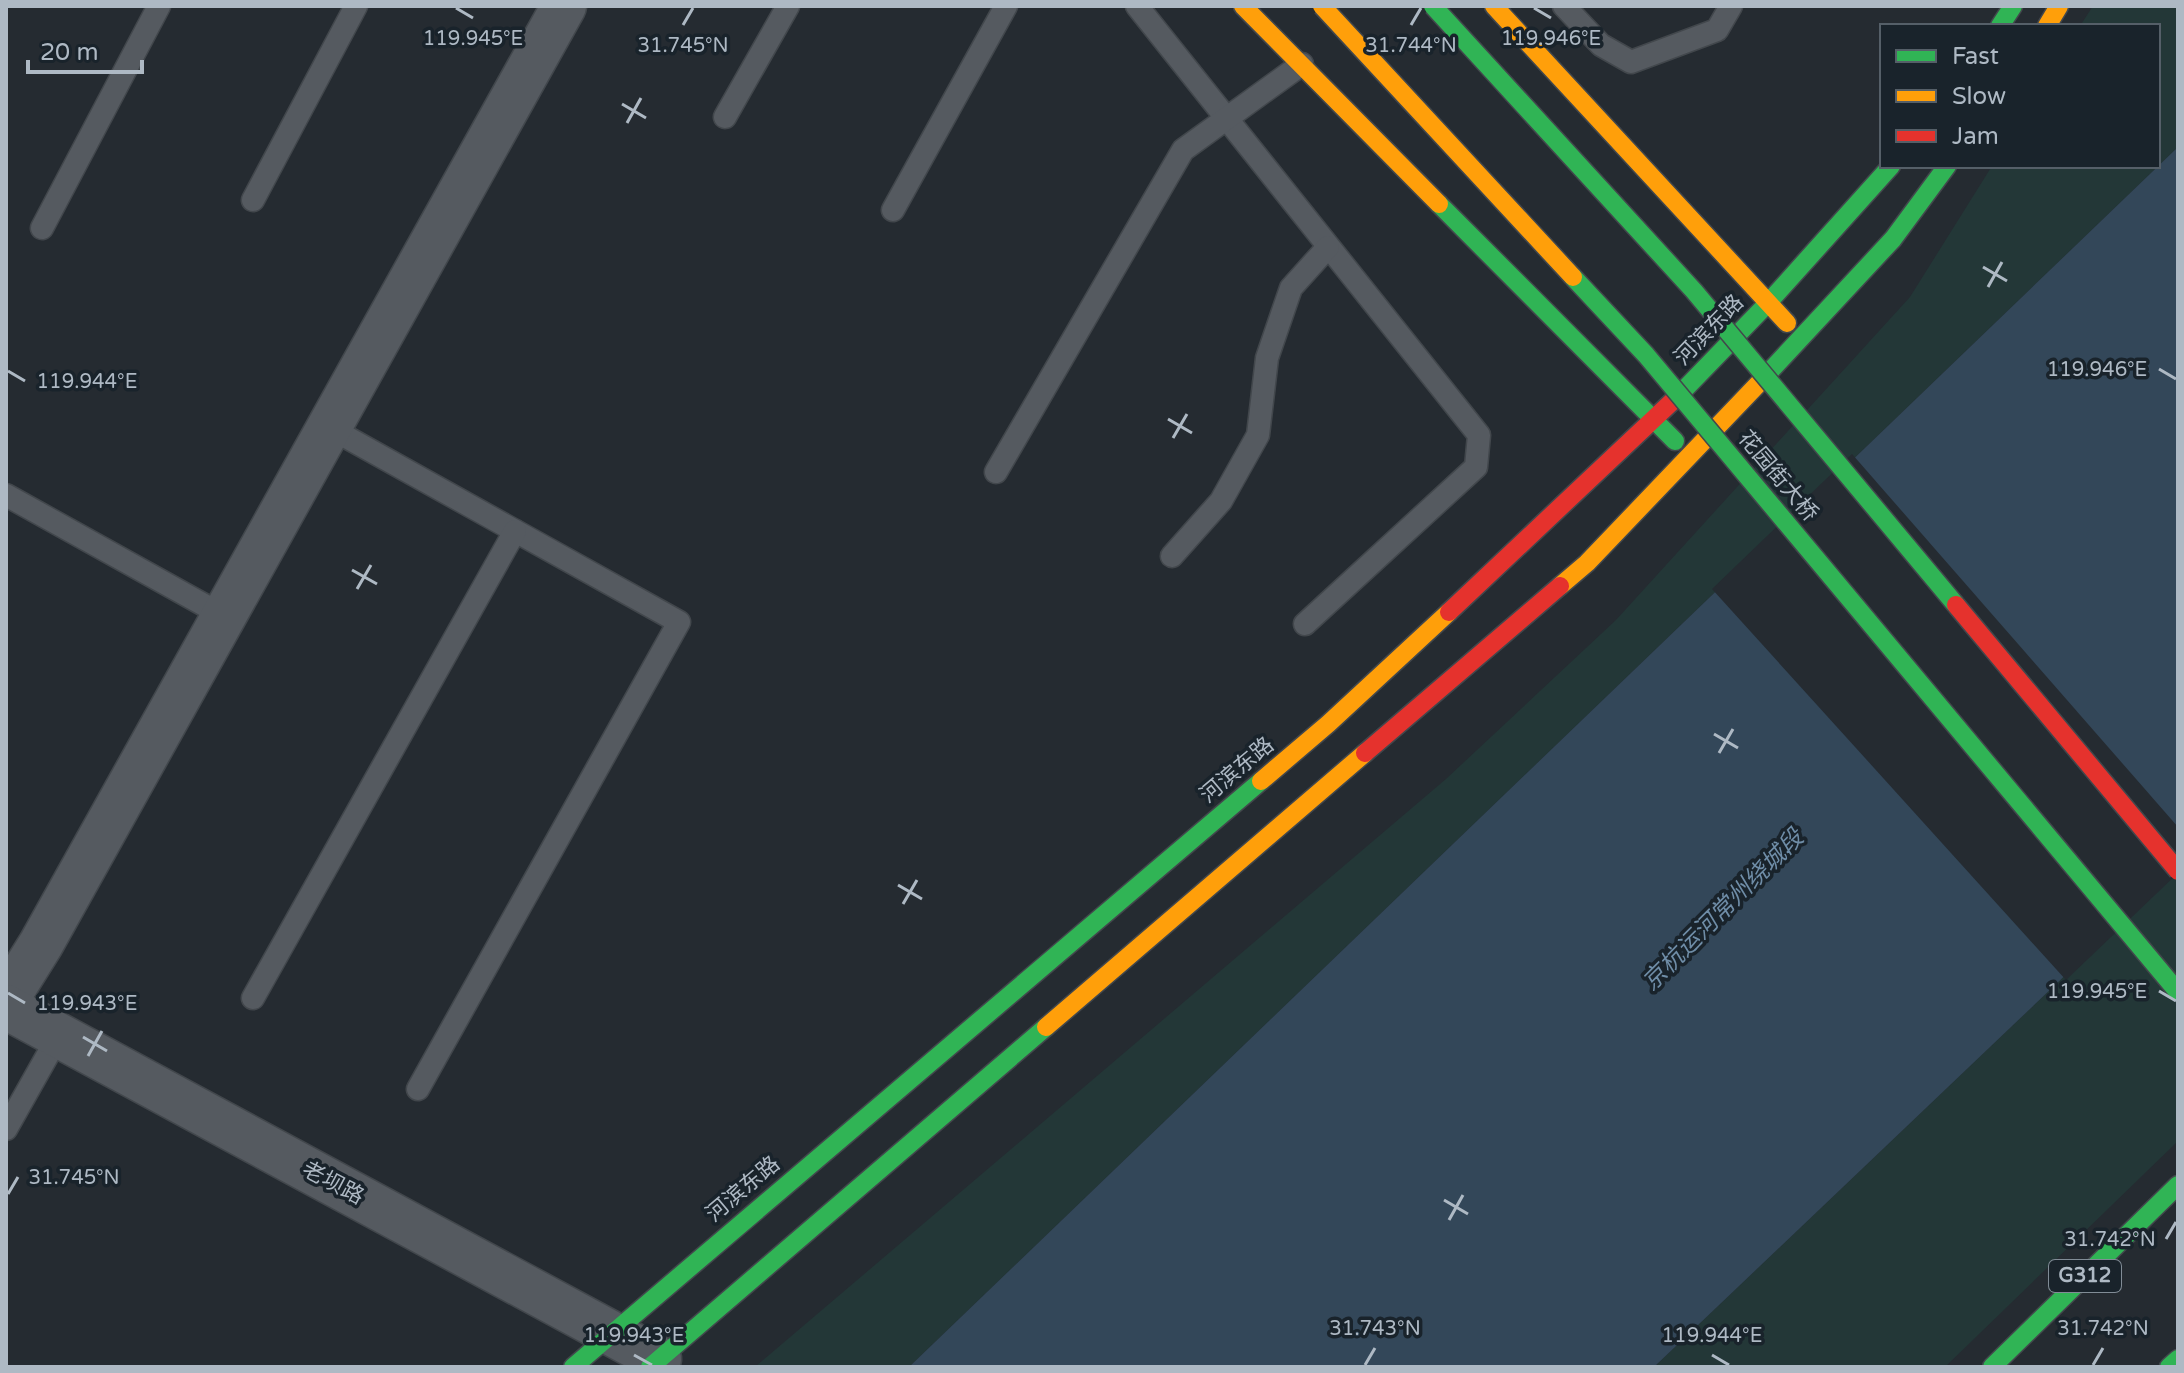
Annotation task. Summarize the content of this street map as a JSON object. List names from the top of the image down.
{
  "streets": {
    "main road": ["河滨东路", "花园街大桥", "G312"],
    "street": ["老坝路"]
  },
  "crossings": [
    ["河滨东路", "老坝路"]
  ],
  "water": ["京杭运河常州绕城段"],
  "legend": ["Fast", "Slow", "Jam"],
  "scale_bar": "20 m",
  "coordinates": [
    "119.945°E",
    "119.946°E",
    "31.745°N",
    "31.744°N",
    "119.944°E",
    "119.943°E",
    "31.742°N",
    "31.743°N"
  ]
}
